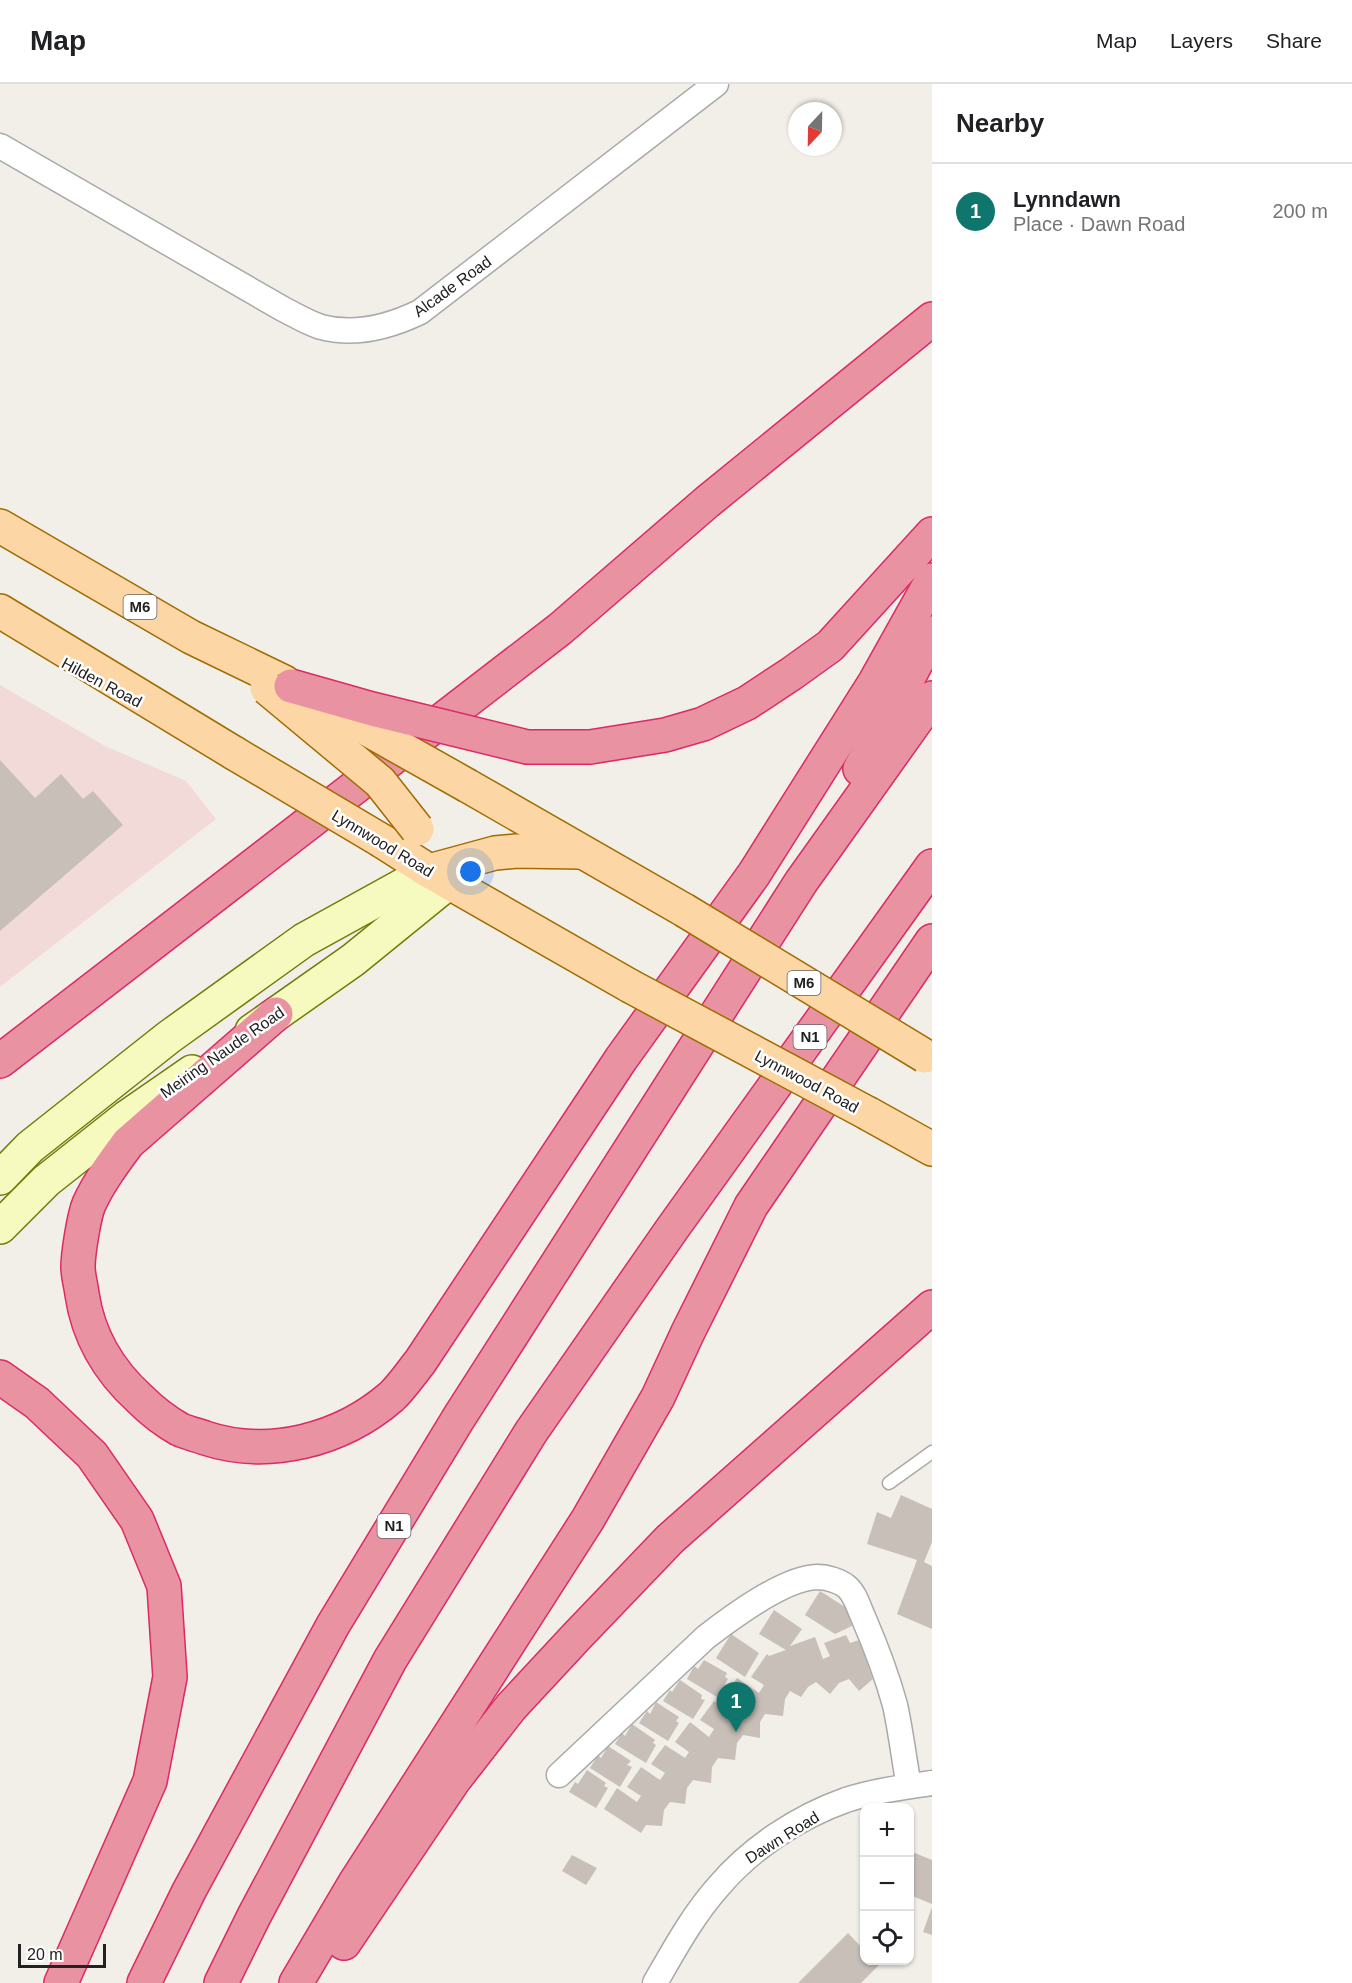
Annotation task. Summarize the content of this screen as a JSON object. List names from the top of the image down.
{
  "streets": {
    "highway": ["N1"],
    "main road": ["M6", "Lynnwood Road", "Meiring Naude Road"],
    "street": ["Alcade Road", "Dawn Road"],
    "lane": ["Hilden Road"]
  },
  "crossings": [
    ["Hilden Road", "Lynnwood Road"],
    ["Lynnwood Road", "Meiring Naude Road"]
  ],
  "scale_bar": "20 m",
  "north": "bottom",
  "page": {
    "header": "Map",
    "nav": ["Map", "Layers", "Share"],
    "heading": "Nearby",
    "list": [
      {
        "mark": "1",
        "name": "Lynndawn",
        "note": "Place · Dawn Road",
        "value": "200 m"
      }
    ],
    "pins": "1",
    "map_buttons": ["+", "−"],
    "scale": "20 m"
  }
}
